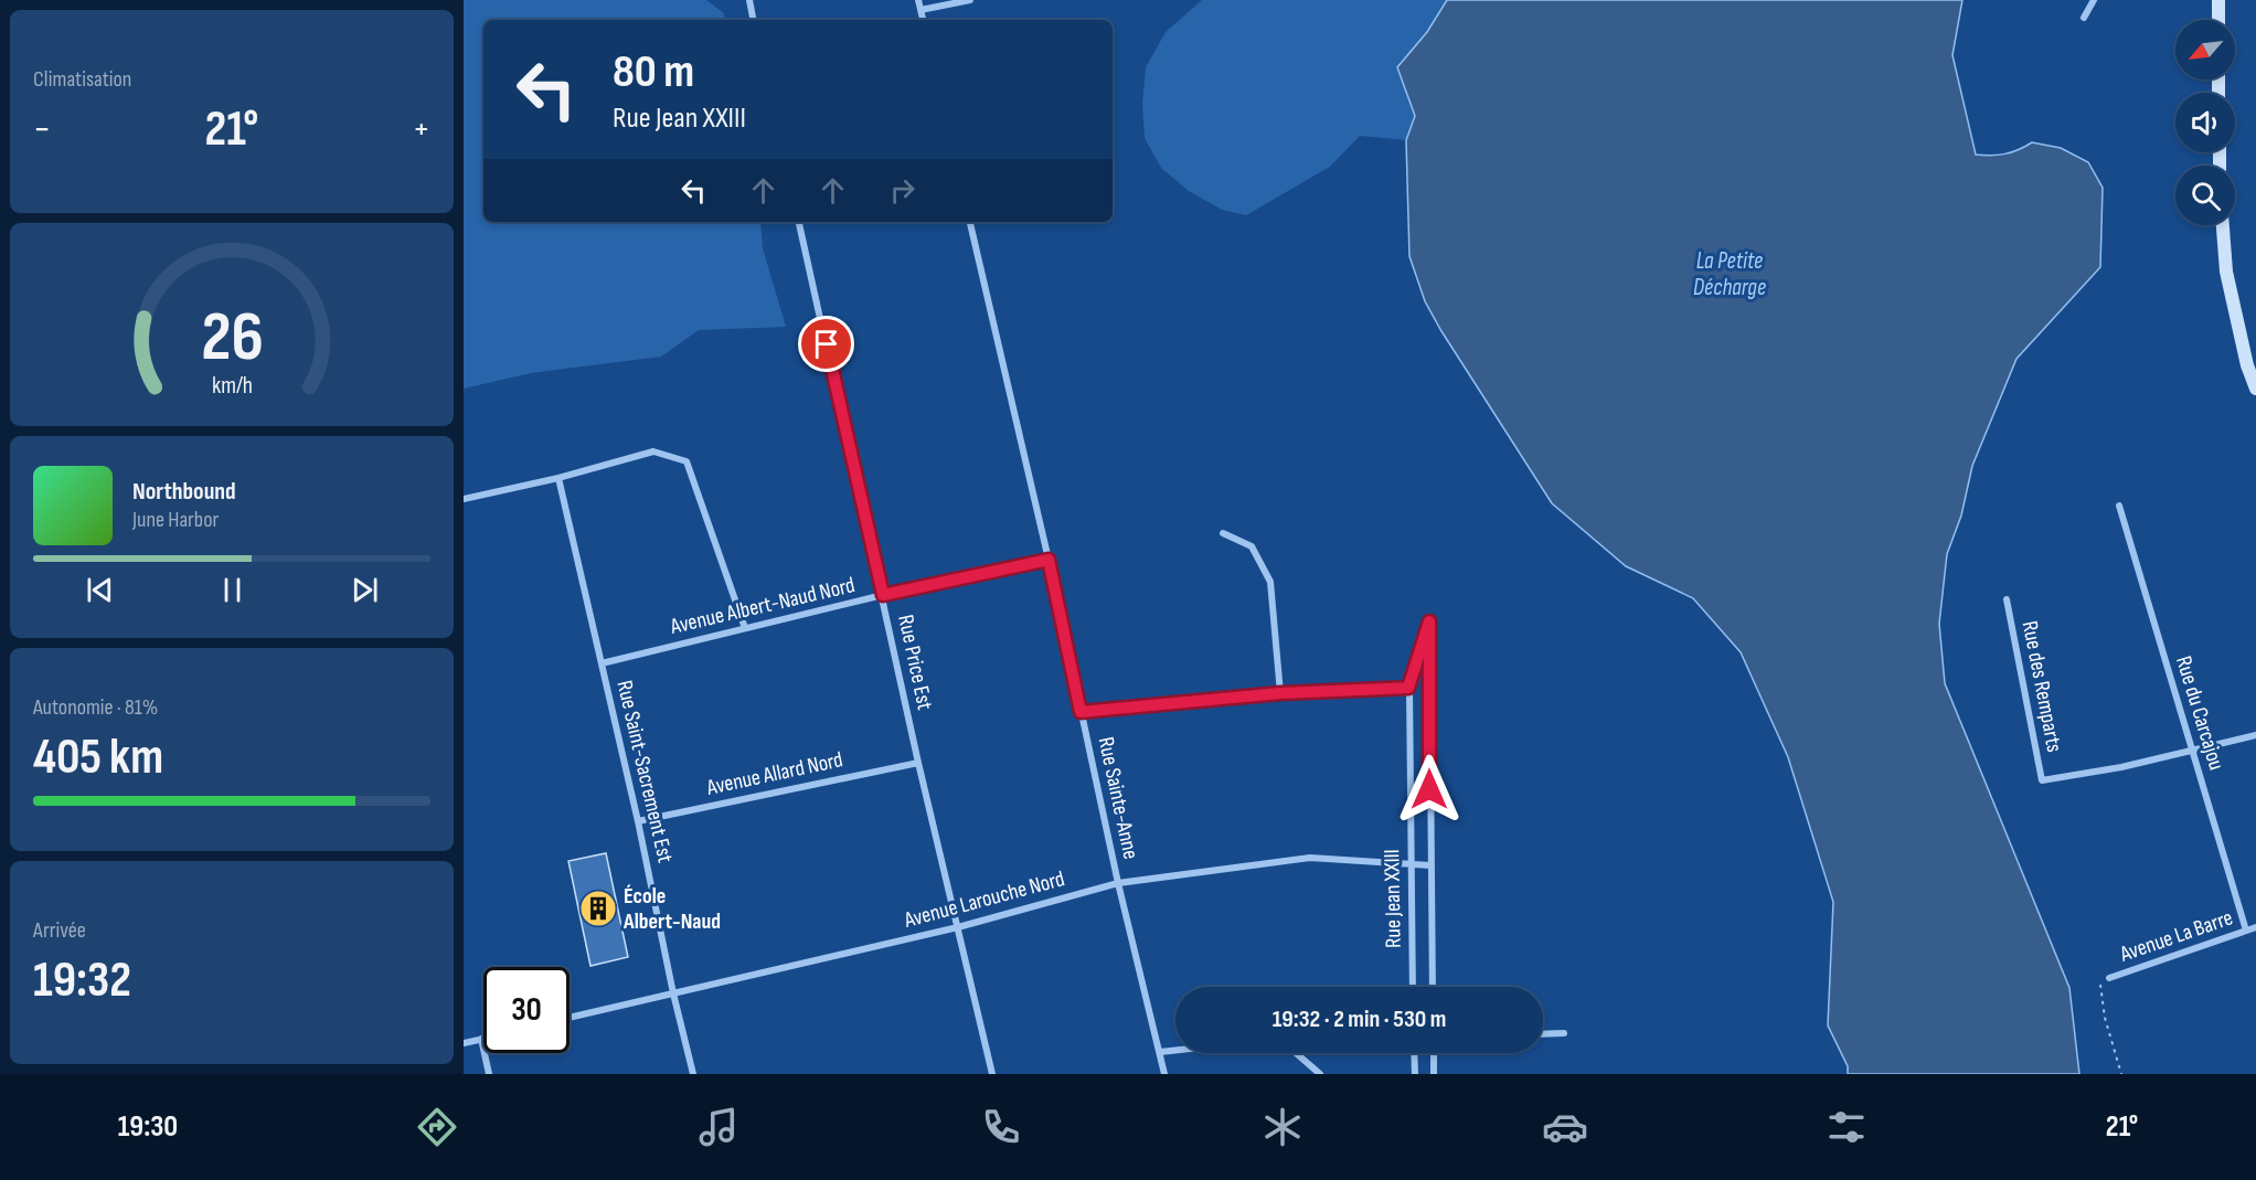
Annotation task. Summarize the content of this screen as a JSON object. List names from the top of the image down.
{
  "streets": {
    "street": [
      "Avenue Albert-Naud Nord",
      "Rue Price Est",
      "Rue des Remparts",
      "Rue du Carcajou",
      "Rue Saint-Sacrement Est",
      "Avenue Allard Nord",
      "Rue Sainte-Anne",
      "Rue Jean XXIII",
      "Avenue Larouche Nord",
      "Avenue La Barre"
    ]
  },
  "crossings": [
    ["Avenue Albert-Naud Nord", "Rue Price Est"],
    ["Avenue Albert-Naud Nord", "Rue Saint-Sacrement Est"],
    ["Avenue Albert-Naud Nord", "Rue Sainte-Anne"],
    ["Rue Price Est", "Avenue Allard Nord"],
    ["Rue Price Est", "Avenue Larouche Nord"],
    ["Rue des Remparts", "Rue du Carcajou"],
    ["Rue du Carcajou", "Avenue La Barre"],
    ["Rue Saint-Sacrement Est", "Avenue Allard Nord"],
    ["Rue Saint-Sacrement Est", "Avenue Larouche Nord"],
    ["Rue Sainte-Anne", "Avenue Larouche Nord"],
    ["Rue Jean XXIII", "Avenue Larouche Nord"]
  ],
  "water": ["La Petite Décharge"],
  "places": {
    "building": ["École Albert-Naud"]
  },
  "north": "bottom left",
  "page": {
    "tile": [
      "Climatisation",
      ["Autonomie · 81%", "405 km"],
      ["Arrivée", "19:32"]
    ],
    "turn": ["80 m", "Rue Jean XXIII"],
    "heat": ["−", "21°", "+"],
    "song": ["Northbound", "June Harbor"],
    "limit": "30",
    "trip": "19:32 · 2 min · 530 m",
    "tabs": ["19:30", "21°"],
    "gauge": ["26", "km/h"]
  }
}
